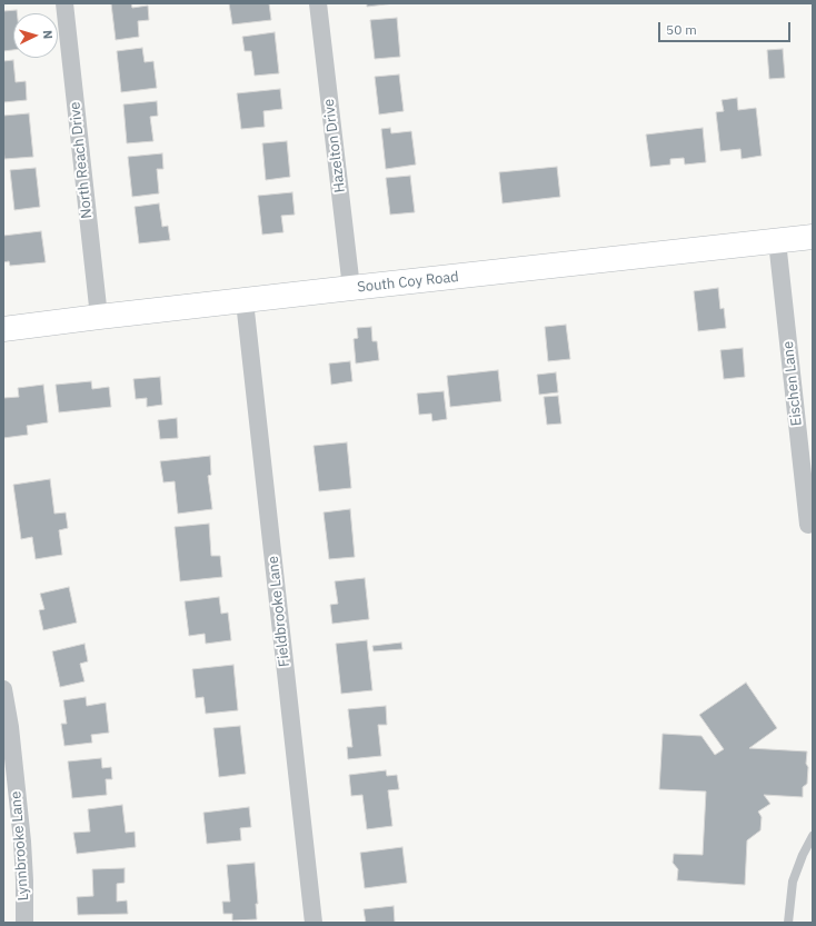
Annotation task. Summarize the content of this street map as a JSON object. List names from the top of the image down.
{
  "streets": {
    "street": [
      "Hazelton Drive",
      "North Reach Drive",
      "South Coy Road",
      "Eischen Lane",
      "Fieldbrooke Lane",
      "Lynnbrooke Lane"
    ]
  },
  "crossings": [
    ["Hazelton Drive", "South Coy Road"],
    ["North Reach Drive", "South Coy Road"],
    ["South Coy Road", "Eischen Lane"],
    ["South Coy Road", "Fieldbrooke Lane"]
  ],
  "scale_bar": "50 m",
  "north": "right"
}
